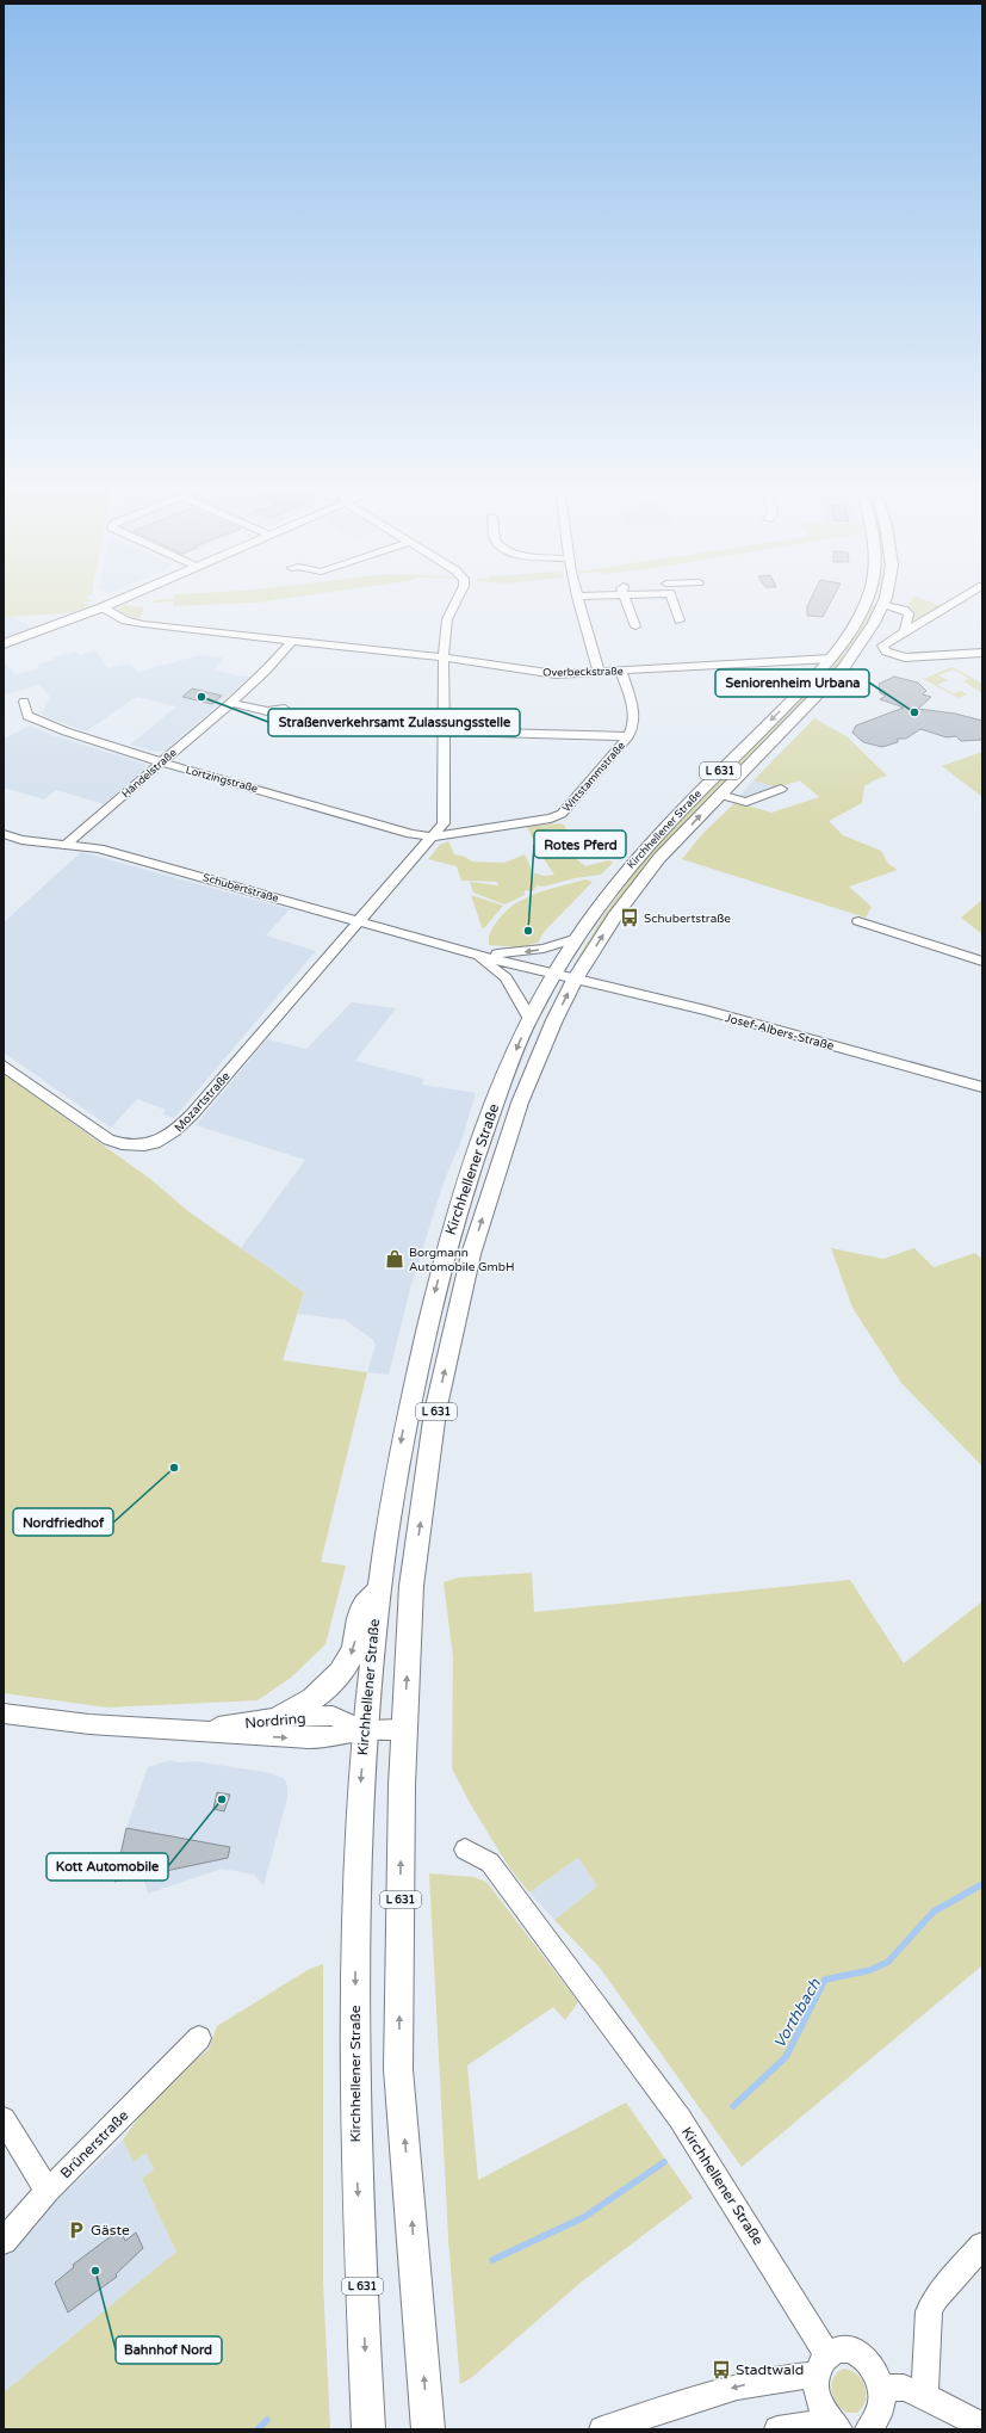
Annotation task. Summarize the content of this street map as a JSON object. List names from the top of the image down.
{
  "streets": {
    "main road": ["L 631", "Kirchhellener Straße"],
    "street": [
      "Overbeckstraße",
      "Händelstraße",
      "Wittstammstraße",
      "Lortzingstraße",
      "Schubertstraße",
      "Josef-Albers-Straße",
      "Mozartstraße",
      "Nordring",
      "Brünerstraße"
    ]
  },
  "crossings": [
    ["Overbeckstraße", "L 631"],
    ["Overbeckstraße", "Händelstraße"],
    ["Overbeckstraße", "Wittstammstraße"],
    ["Overbeckstraße", "Kirchhellener Straße"],
    ["Overbeckstraße", "Mozartstraße"],
    ["L 631", "Kirchhellener Straße"],
    ["Händelstraße", "Lortzingstraße"],
    ["Händelstraße", "Schubertstraße"],
    ["Wittstammstraße", "Lortzingstraße"],
    ["Wittstammstraße", "Mozartstraße"],
    ["Lortzingstraße", "Mozartstraße"],
    ["Kirchhellener Straße", "Schubertstraße"],
    ["Kirchhellener Straße", "Josef-Albers-Straße"],
    ["Kirchhellener Straße", "Nordring"],
    ["Schubertstraße", "Josef-Albers-Straße"],
    ["Schubertstraße", "Mozartstraße"]
  ],
  "water": ["Vorthbach"],
  "places": {
    "other": [
      "Straßenverkehrsamt Zulassungsstelle",
      "Seniorenheim Urbana",
      "Rotes Pferd",
      "Nordfriedhof",
      "Kott Automobile",
      "Bahnhof Nord"
    ],
    "bus stop": ["Schubertstraße", "Stadtwald"],
    "shop": ["Borgmann Automobile GmbH"],
    "parking": ["Gäste"]
  }
}
